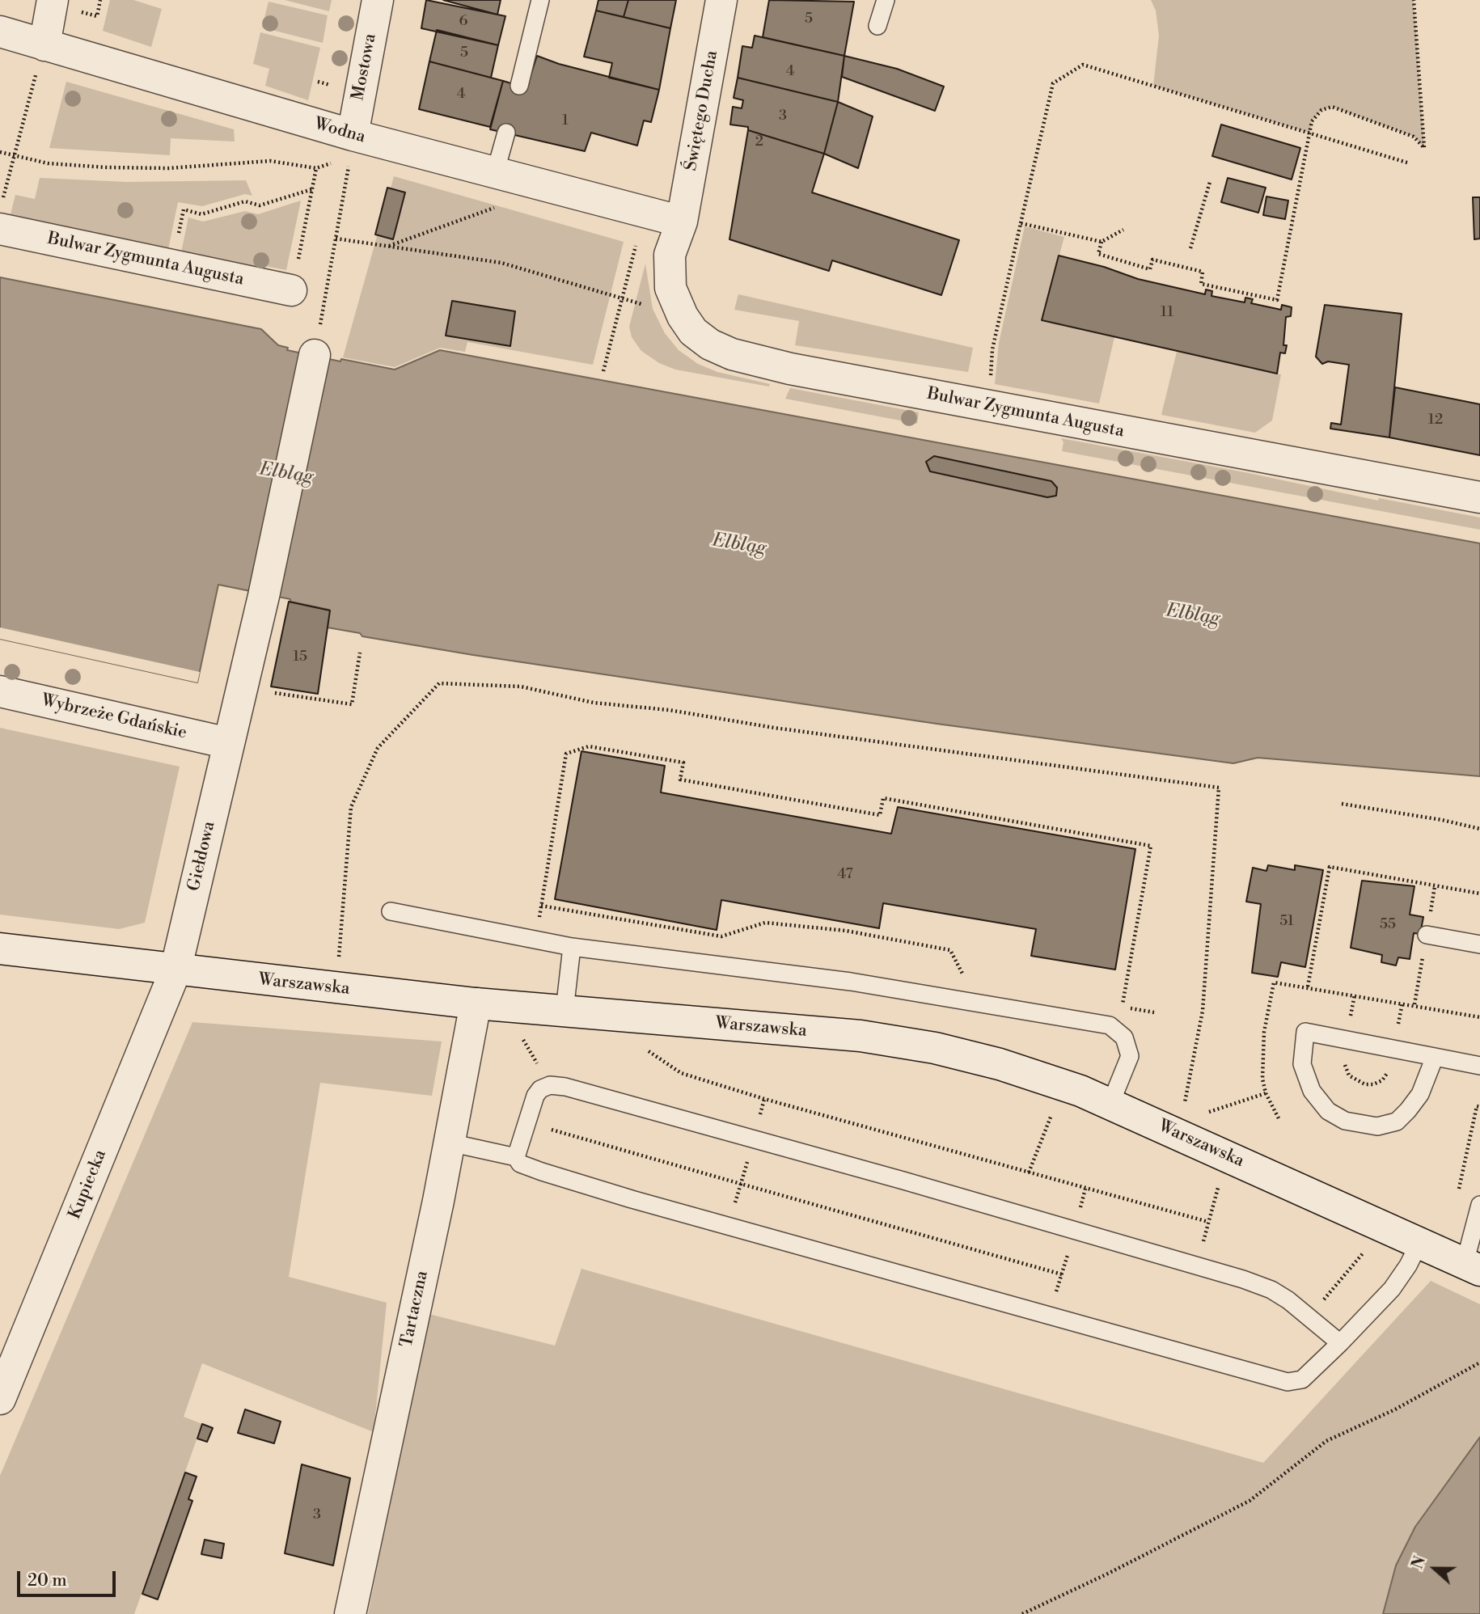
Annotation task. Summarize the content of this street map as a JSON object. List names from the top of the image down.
{
  "streets": {
    "street": [
      "Mostowa",
      "Świętego Ducha",
      "Wodna",
      "Bulwar Zygmunta Augusta",
      "Wybrzeże Gdańskie",
      "Giełdowa",
      "Warszawska",
      "Kupiecka",
      "Tartaczna"
    ]
  },
  "crossings": [
    ["Mostowa", "Wodna"],
    ["Świętego Ducha", "Wodna"],
    ["Świętego Ducha", "Bulwar Zygmunta Augusta"],
    ["Wodna", "Bulwar Zygmunta Augusta"],
    ["Wybrzeże Gdańskie", "Giełdowa"],
    ["Giełdowa", "Warszawska"],
    ["Giełdowa", "Kupiecka"],
    ["Warszawska", "Kupiecka"],
    ["Warszawska", "Tartaczna"]
  ],
  "water": ["Elbląg"],
  "house_numbers": [
    "5",
    "6",
    "5",
    "4",
    "4",
    "3",
    "1",
    "2",
    "11",
    "12",
    "15",
    "47",
    "51",
    "55",
    "3"
  ],
  "scale_bar": "20 m",
  "north": "left"
}
